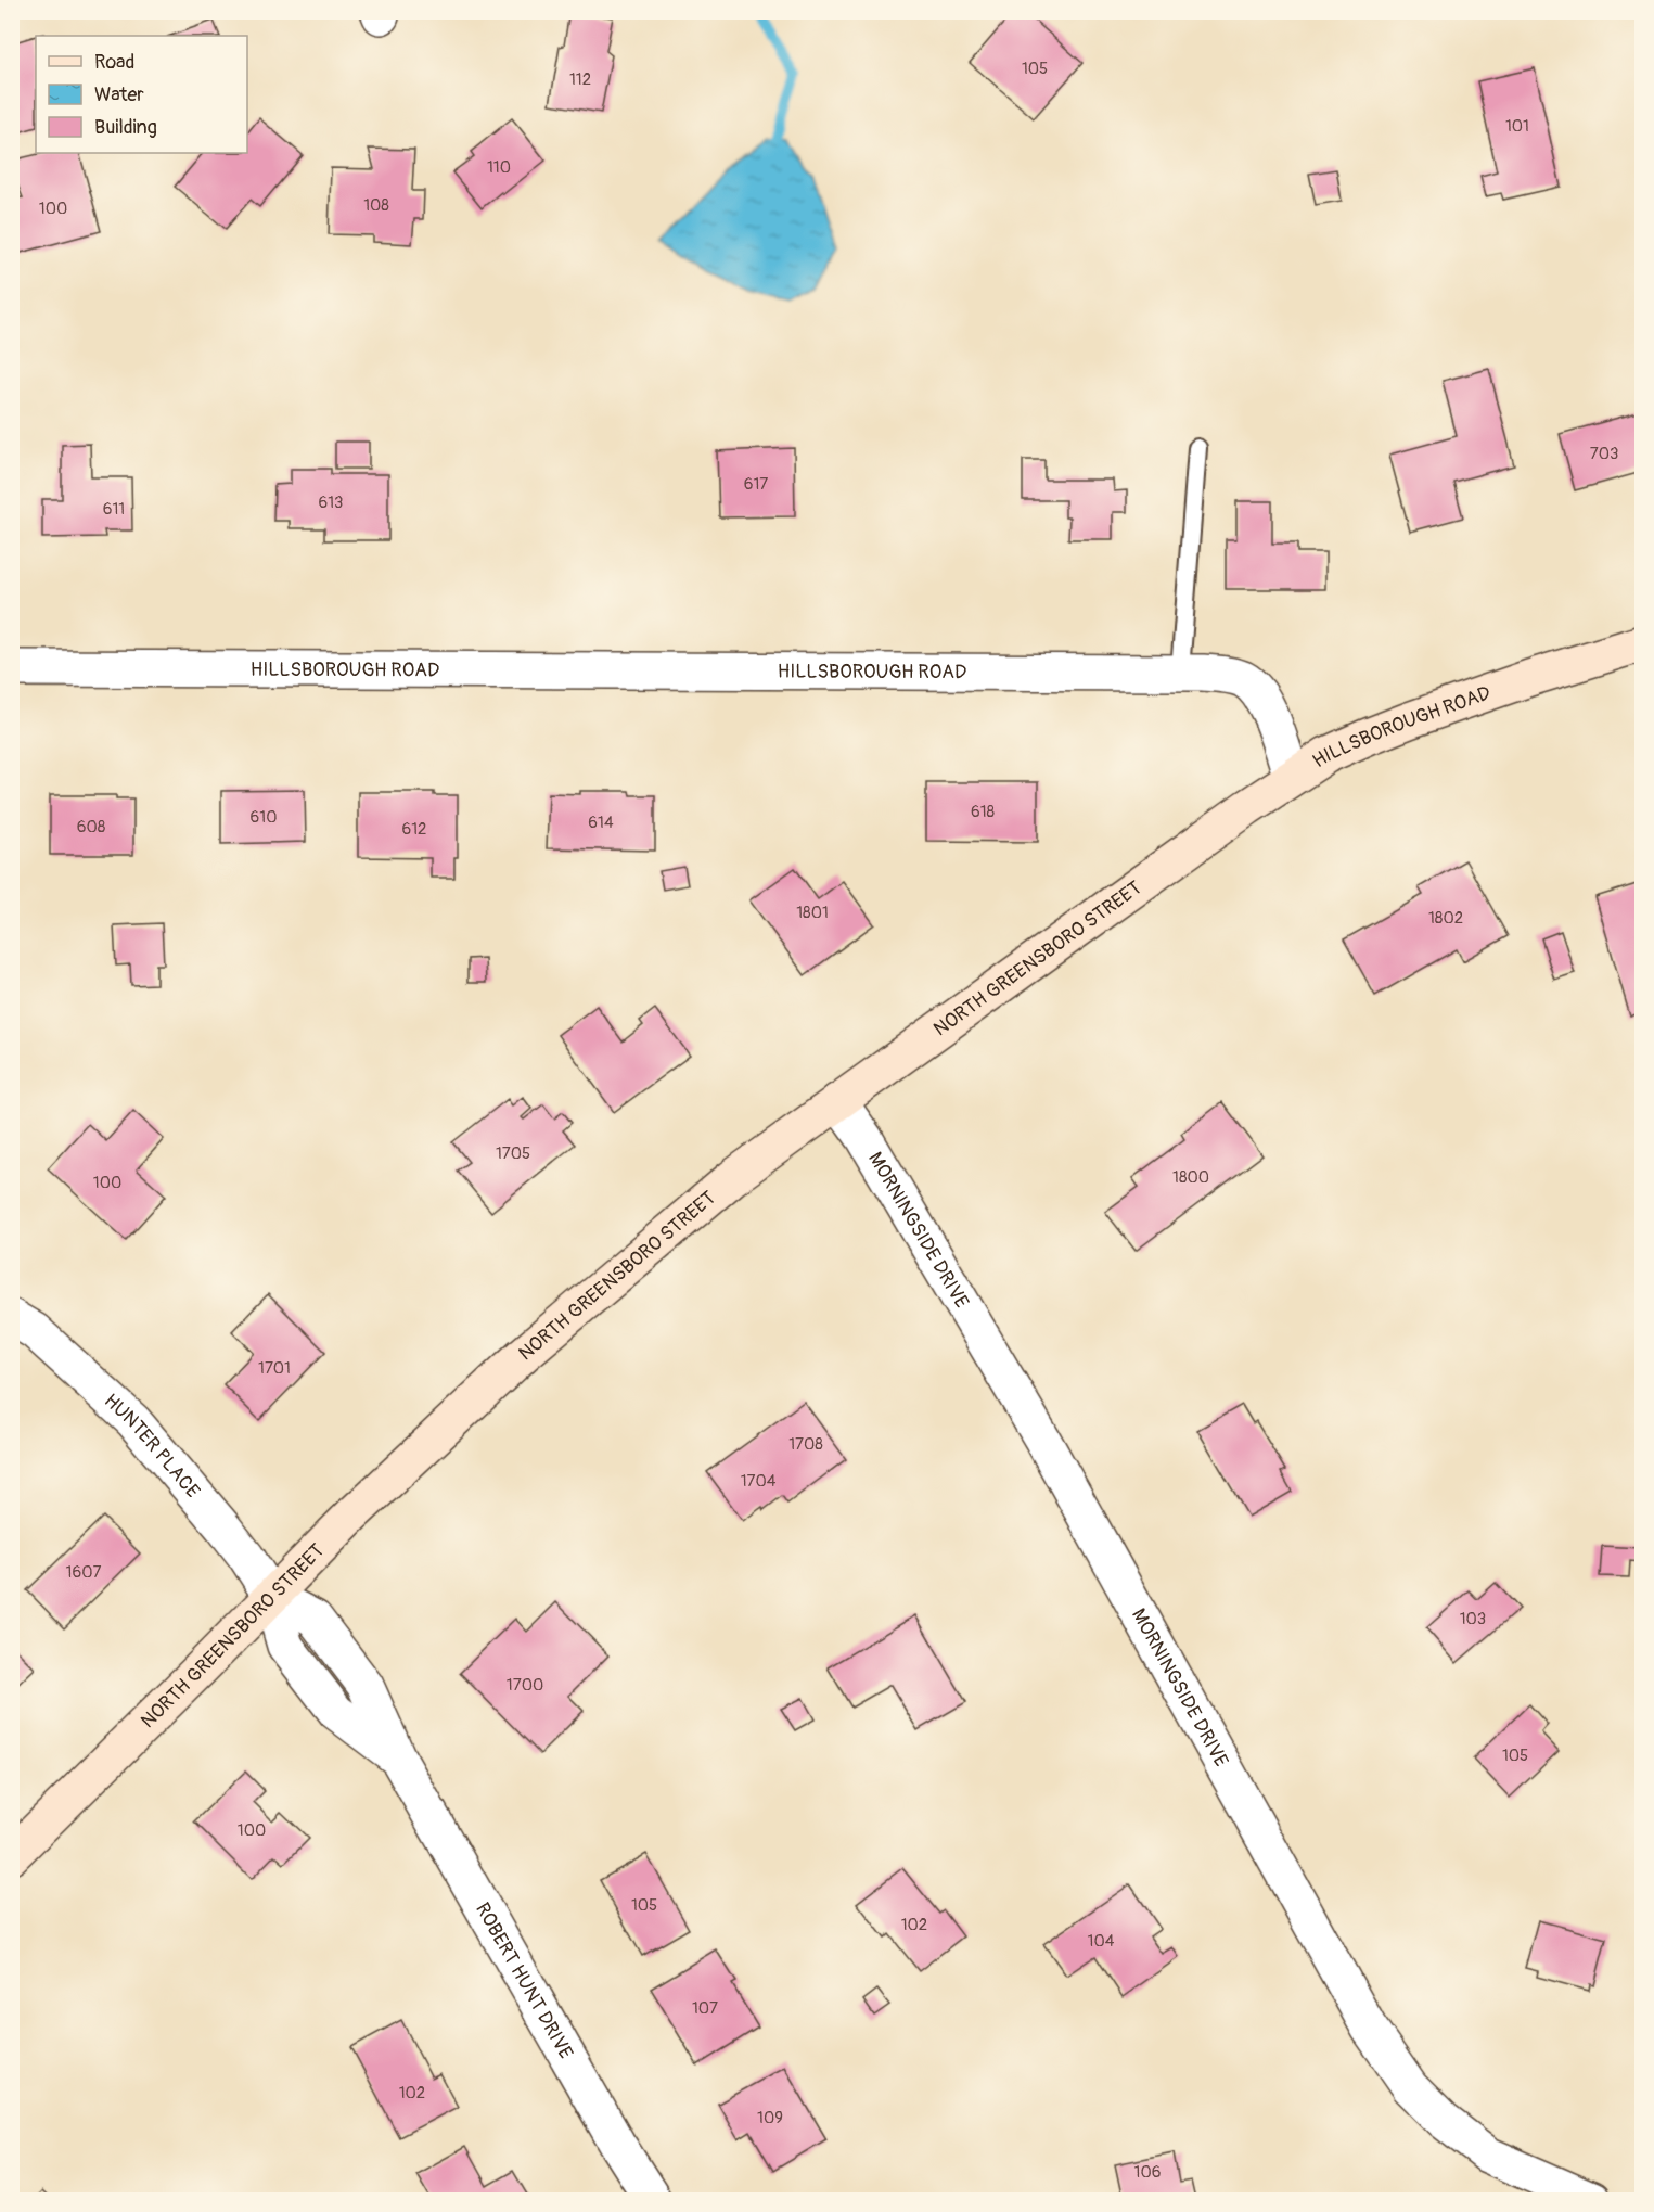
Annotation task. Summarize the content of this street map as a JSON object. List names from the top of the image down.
{
  "streets": {
    "main road": ["HILLSBOROUGH ROAD", "NORTH GREENSBORO STREET"],
    "street": ["MORNINGSIDE DRIVE", "HUNTER PLACE", "ROBERT HUNT DRIVE"]
  },
  "crossings": [
    ["HILLSBOROUGH ROAD", "NORTH GREENSBORO STREET"],
    ["NORTH GREENSBORO STREET", "MORNINGSIDE DRIVE"],
    ["NORTH GREENSBORO STREET", "HUNTER PLACE"],
    ["NORTH GREENSBORO STREET", "ROBERT HUNT DRIVE"],
    ["HUNTER PLACE", "ROBERT HUNT DRIVE"]
  ],
  "house_numbers": [
    "105",
    "112",
    "101",
    "110",
    "108",
    "100",
    "703",
    "617",
    "613",
    "611",
    "618",
    "610",
    "614",
    "608",
    "612",
    "1801",
    "1802",
    "1705",
    "1800",
    "100",
    "1701",
    "1708",
    "1704",
    "1607",
    "103",
    "1700",
    "105",
    "100",
    "105",
    "102",
    "104",
    "107",
    "102",
    "109",
    "106"
  ],
  "legend": ["Road", "Water", "Building"]
}
